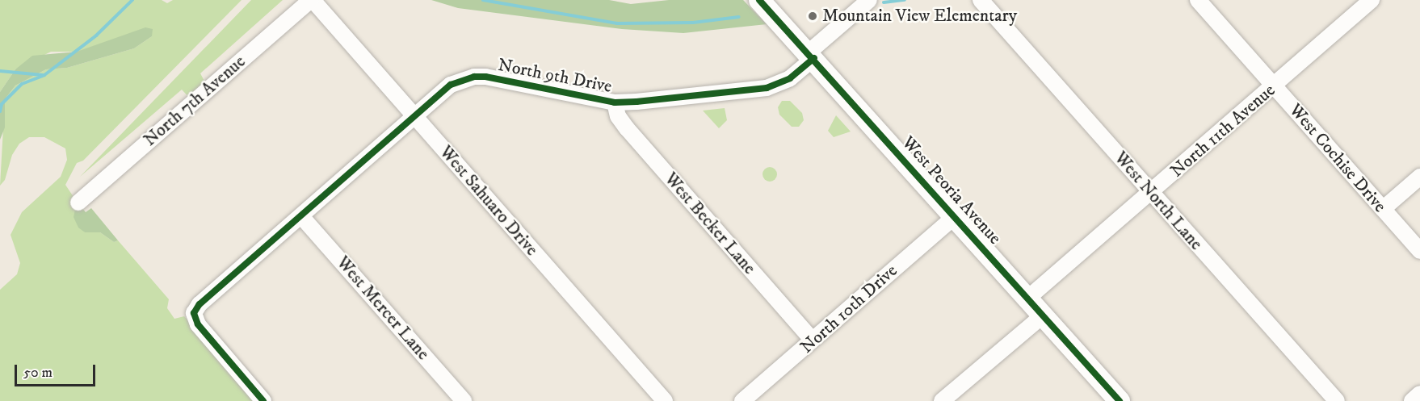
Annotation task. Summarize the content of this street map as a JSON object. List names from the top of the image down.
{
  "streets": {
    "main road": ["West Peoria Avenue"],
    "street": [
      "North 9th Drive",
      "North 7th Avenue",
      "North 11th Avenue",
      "West Cochise Drive",
      "West Sahuaro Drive",
      "West North Lane",
      "West Becker Lane",
      "West Mercer Lane",
      "North 10th Drive"
    ]
  },
  "crossings": [
    ["North 9th Drive", "West Peoria Avenue"],
    ["North 9th Drive", "West Sahuaro Drive"],
    ["North 9th Drive", "West Becker Lane"],
    ["North 9th Drive", "West Mercer Lane"],
    ["North 7th Avenue", "West Sahuaro Drive"],
    ["North 11th Avenue", "West Cochise Drive"],
    ["North 11th Avenue", "West Peoria Avenue"],
    ["North 11th Avenue", "West North Lane"],
    ["West Peoria Avenue", "North 10th Drive"],
    ["West Becker Lane", "North 10th Drive"]
  ],
  "places": ["Mountain View Elementary"],
  "scale_bar": "50 m"
}
